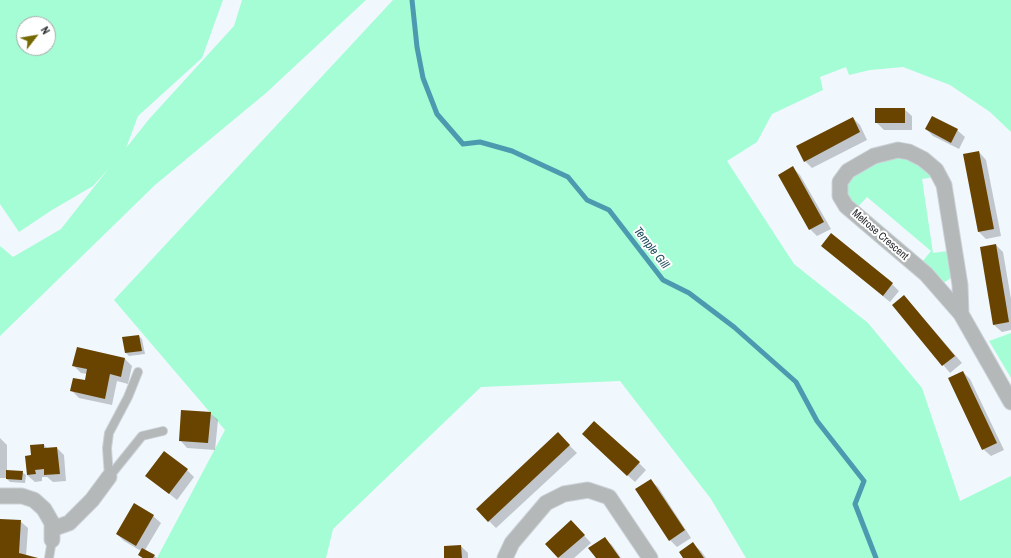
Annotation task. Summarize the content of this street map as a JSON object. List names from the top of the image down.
{
  "streets": {
    "street": ["Melrose Crescent"]
  },
  "water": ["Temple Gill"],
  "north": "top right"
}
